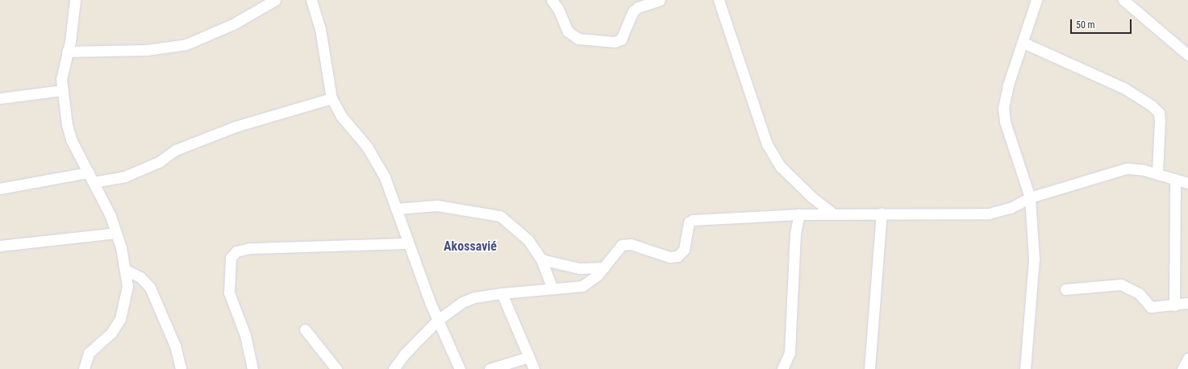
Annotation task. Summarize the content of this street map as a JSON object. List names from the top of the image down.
{
  "districts": ["Akossavié"],
  "scale_bar": "50 m"
}
